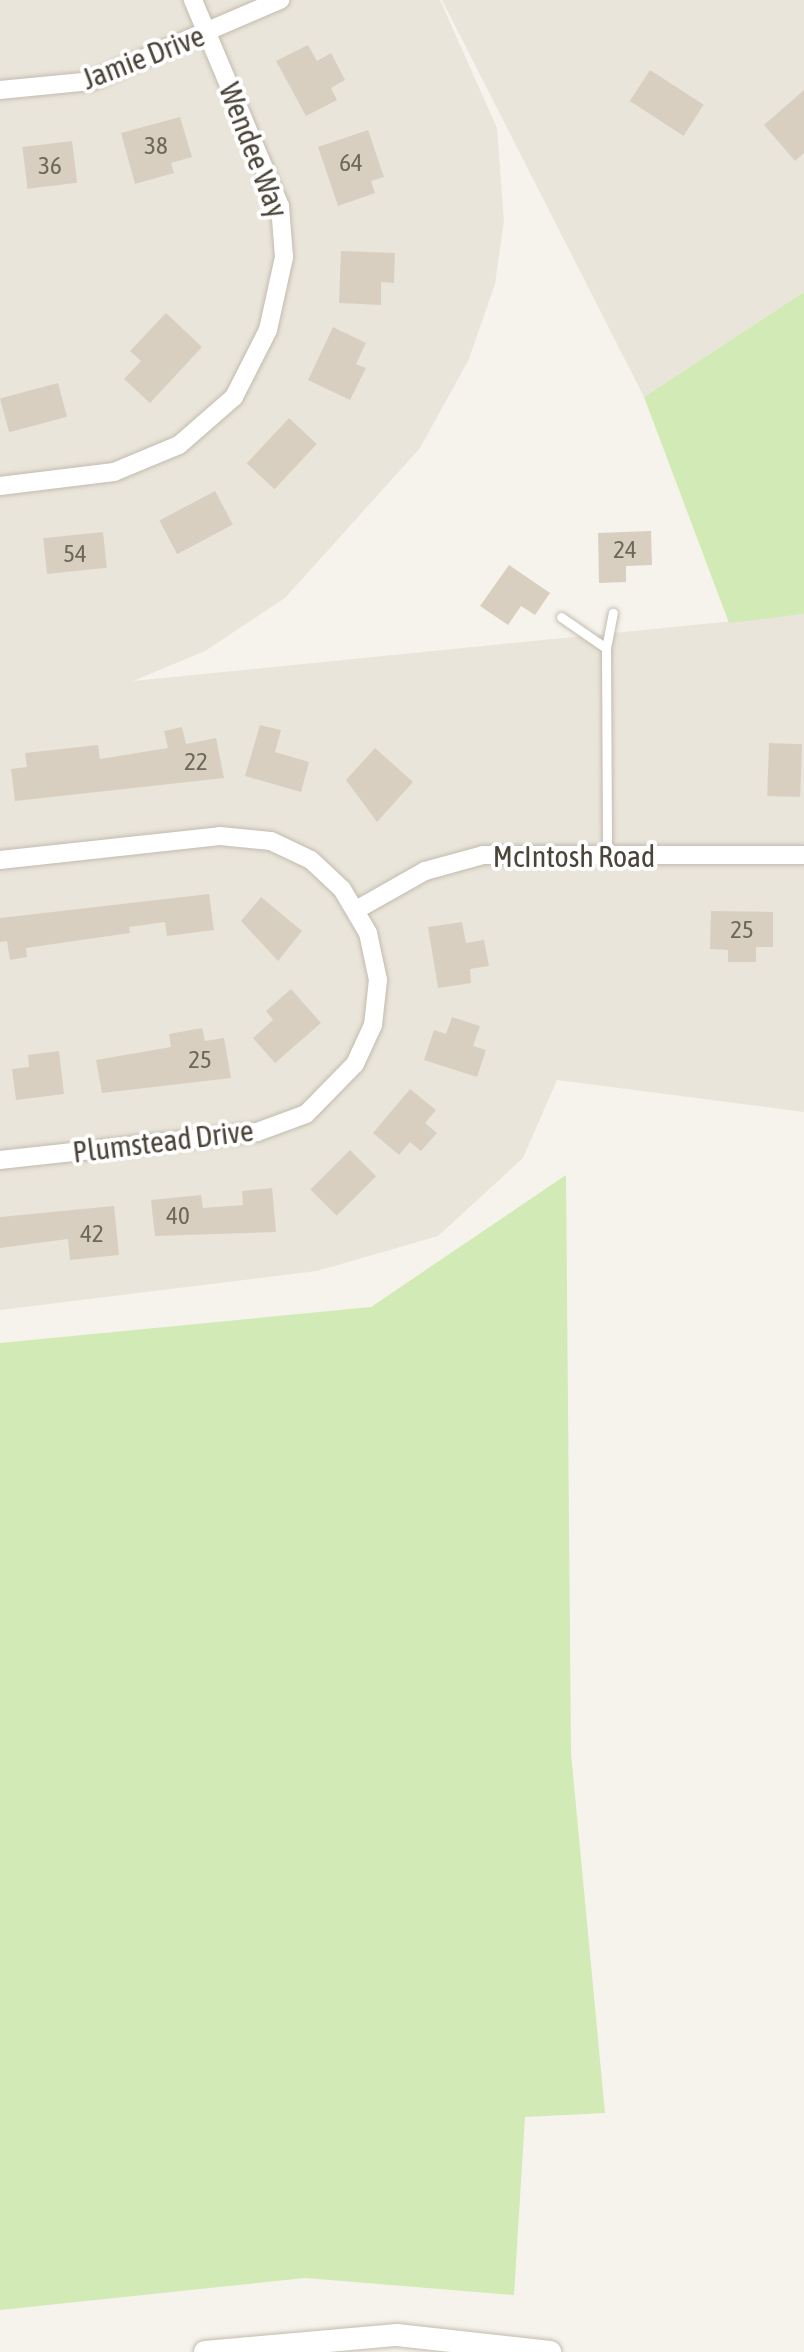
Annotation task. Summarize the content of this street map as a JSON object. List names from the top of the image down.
{
  "streets": {
    "street": [
      "Jamie Drive",
      "Wendee Way",
      "McIntosh Road",
      "Plumstead Drive"
    ]
  },
  "crossings": [
    ["Jamie Drive", "Wendee Way"],
    ["McIntosh Road", "Plumstead Drive"]
  ],
  "house_numbers": [
    "38",
    "64",
    "36",
    "24",
    "54",
    "22",
    "25",
    "25",
    "40",
    "42"
  ]
}
